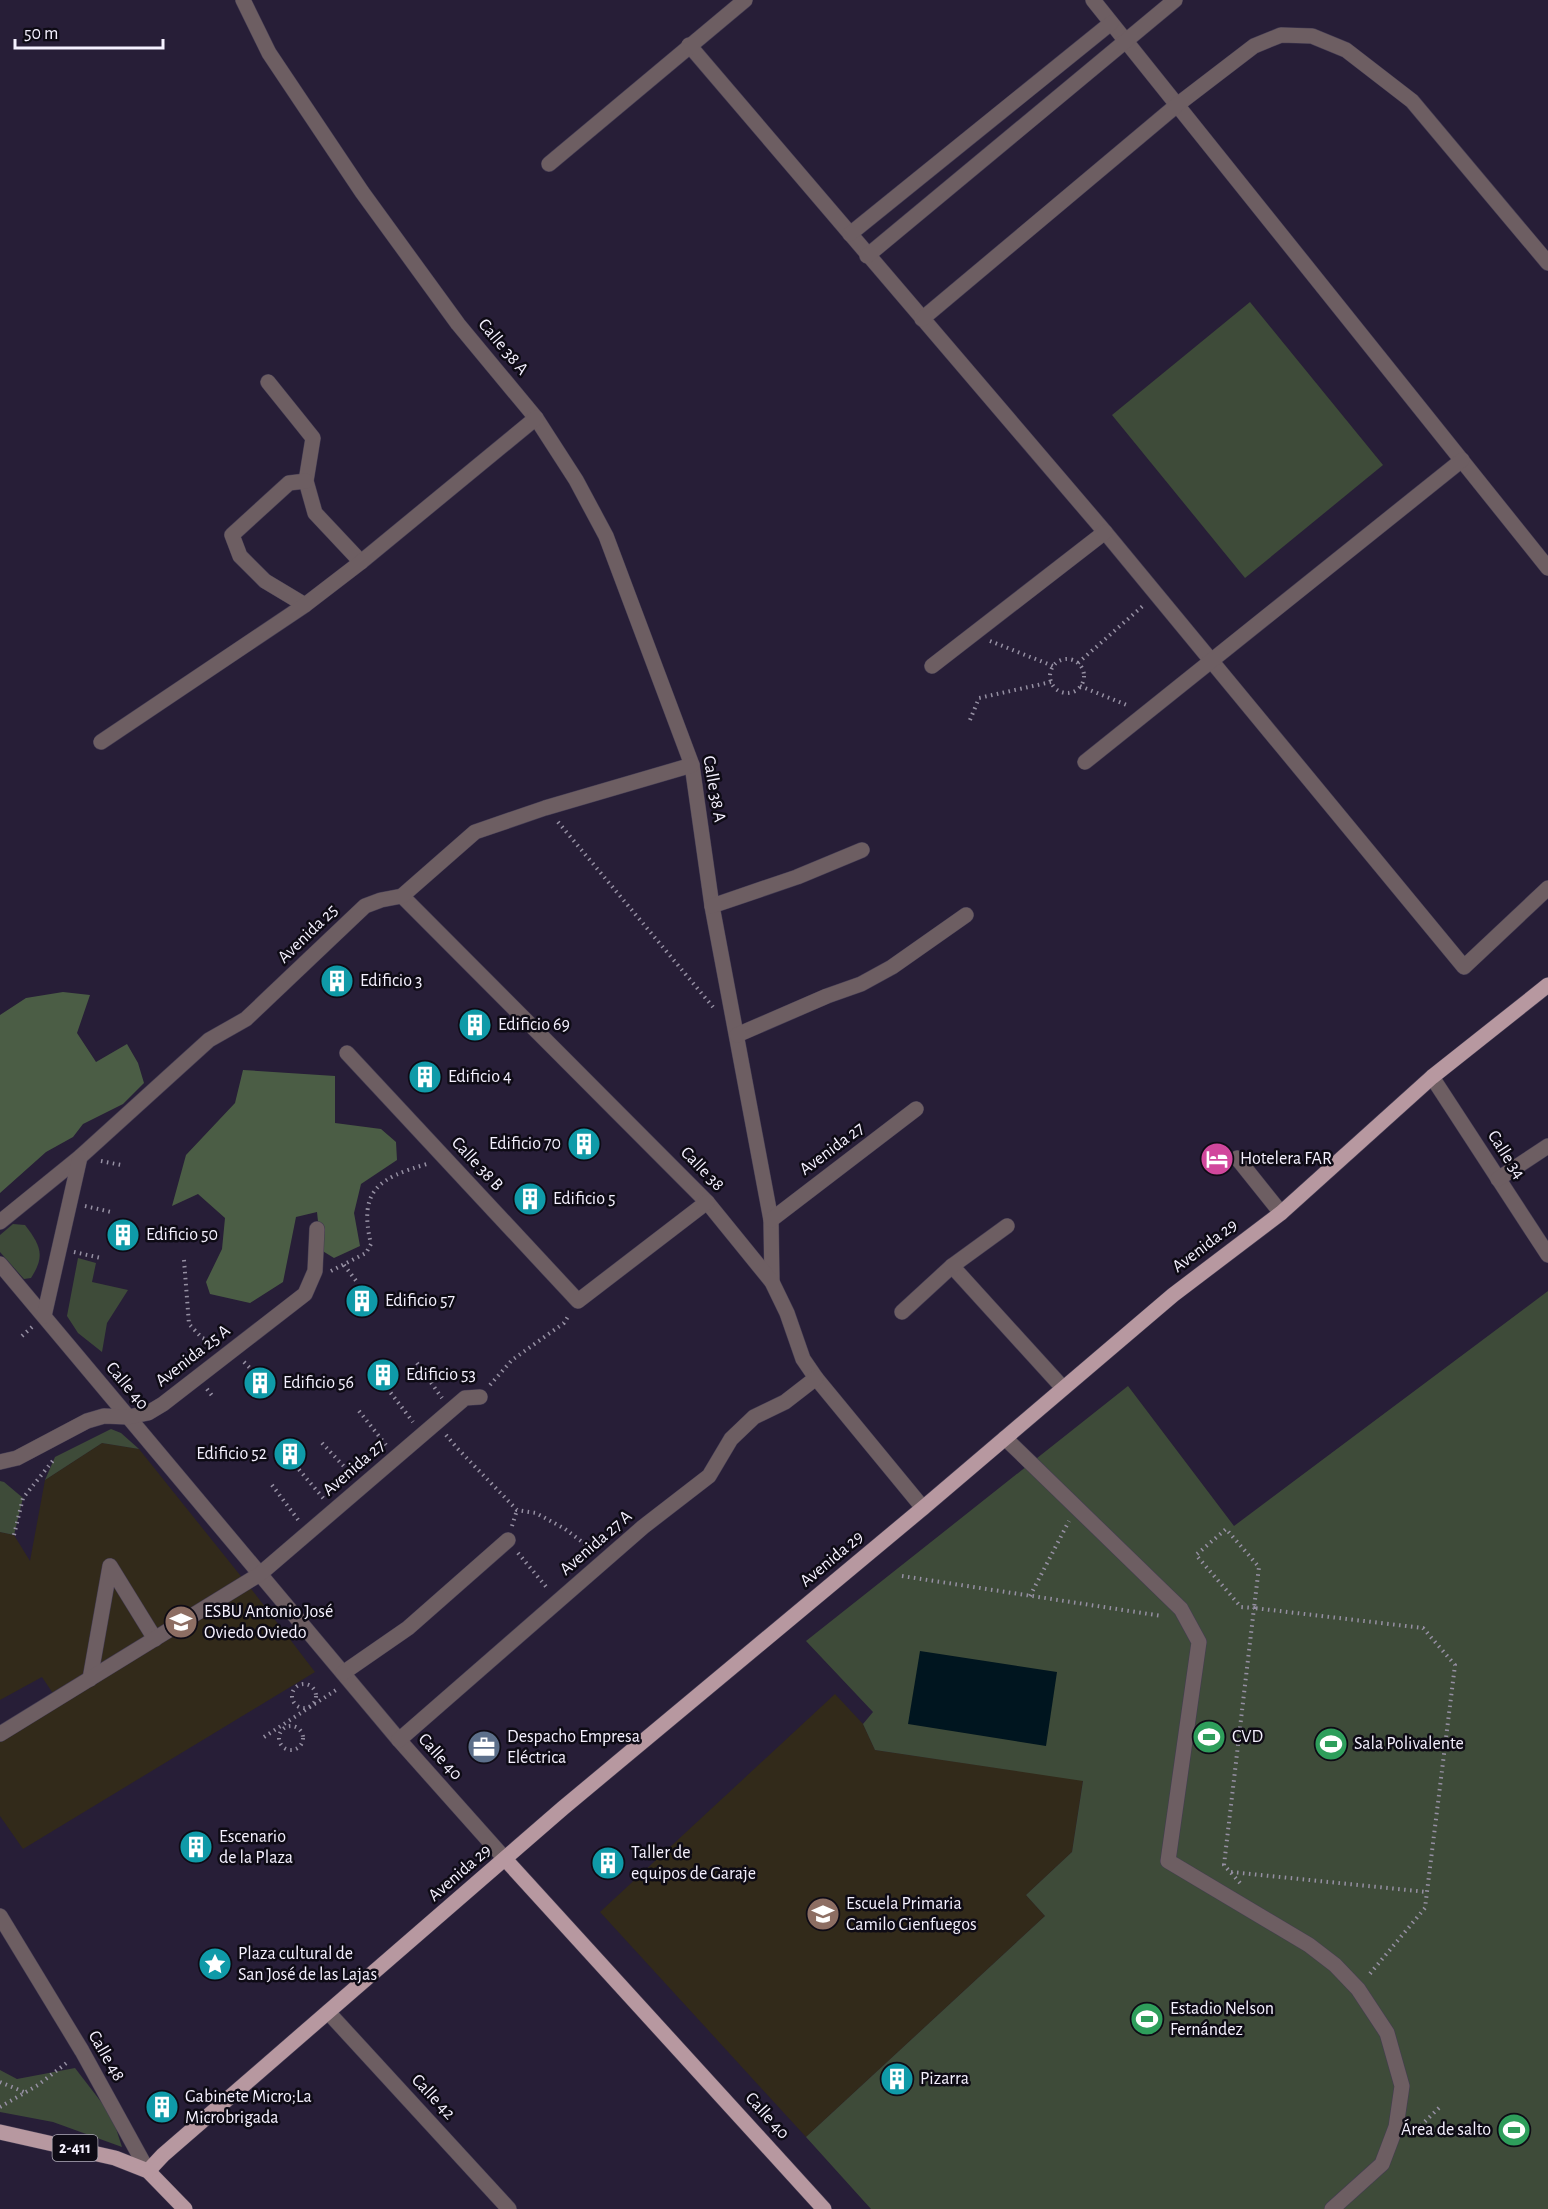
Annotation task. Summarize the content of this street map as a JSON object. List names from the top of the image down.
{
  "streets": {
    "main road": [
      "Avenida 29",
      "Calle 40",
      "Calle 48",
      "2-411"
    ],
    "street": [
      "Calle 38 A",
      "Avenida 25",
      "Avenida 27",
      "Calle 34",
      "Calle 38 B",
      "Calle 38",
      "Avenida 25 A",
      "Avenida 27 A",
      "Calle 42"
    ]
  },
  "crossings": [
    ["Calle 38 A", "Avenida 25"],
    ["Calle 38 A", "Avenida 27"],
    ["Calle 38 A", "Calle 38"],
    ["Avenida 25", "Calle 38"],
    ["Avenida 27", "Calle 40"],
    ["Calle 34", "Avenida 29"],
    ["Calle 38", "Avenida 29"],
    ["Calle 38", "Avenida 27 A"],
    ["Avenida 29", "Calle 40"],
    ["Avenida 29", "Calle 48"],
    ["Avenida 29", "Calle 42"],
    ["Avenida 29", "2-411"],
    ["Avenida 25 A", "Calle 40"],
    ["Calle 40", "Avenida 27 A"],
    ["Calle 48", "2-411"]
  ],
  "places": {
    "building": [
      "Edificio 3",
      "Edificio 69",
      "Edificio 4",
      "Edificio 70",
      "Edificio 5",
      "Edificio 50",
      "Edificio 57",
      "Edificio 53",
      "Edificio 56",
      "Edificio 52",
      "Escenario de la Plaza",
      "Taller de equipos de Garaje",
      "Pizarra",
      "Gabinete Micro;La Microbrigada"
    ],
    "hotel": ["Hotelera FAR"],
    "school or university": ["ESBU Antonio José Oviedo Oviedo", "Escuela Primaria Camilo Cienfuegos"],
    "sports": [
      "CVD",
      "Sala Polivalente",
      "Estadio Nelson Fernández",
      "Área de salto"
    ],
    "office": ["Despacho Empresa Eléctrica"],
    "place": ["Plaza cultural de San José de las Lajas"]
  },
  "scale_bar": "50 m"
}
